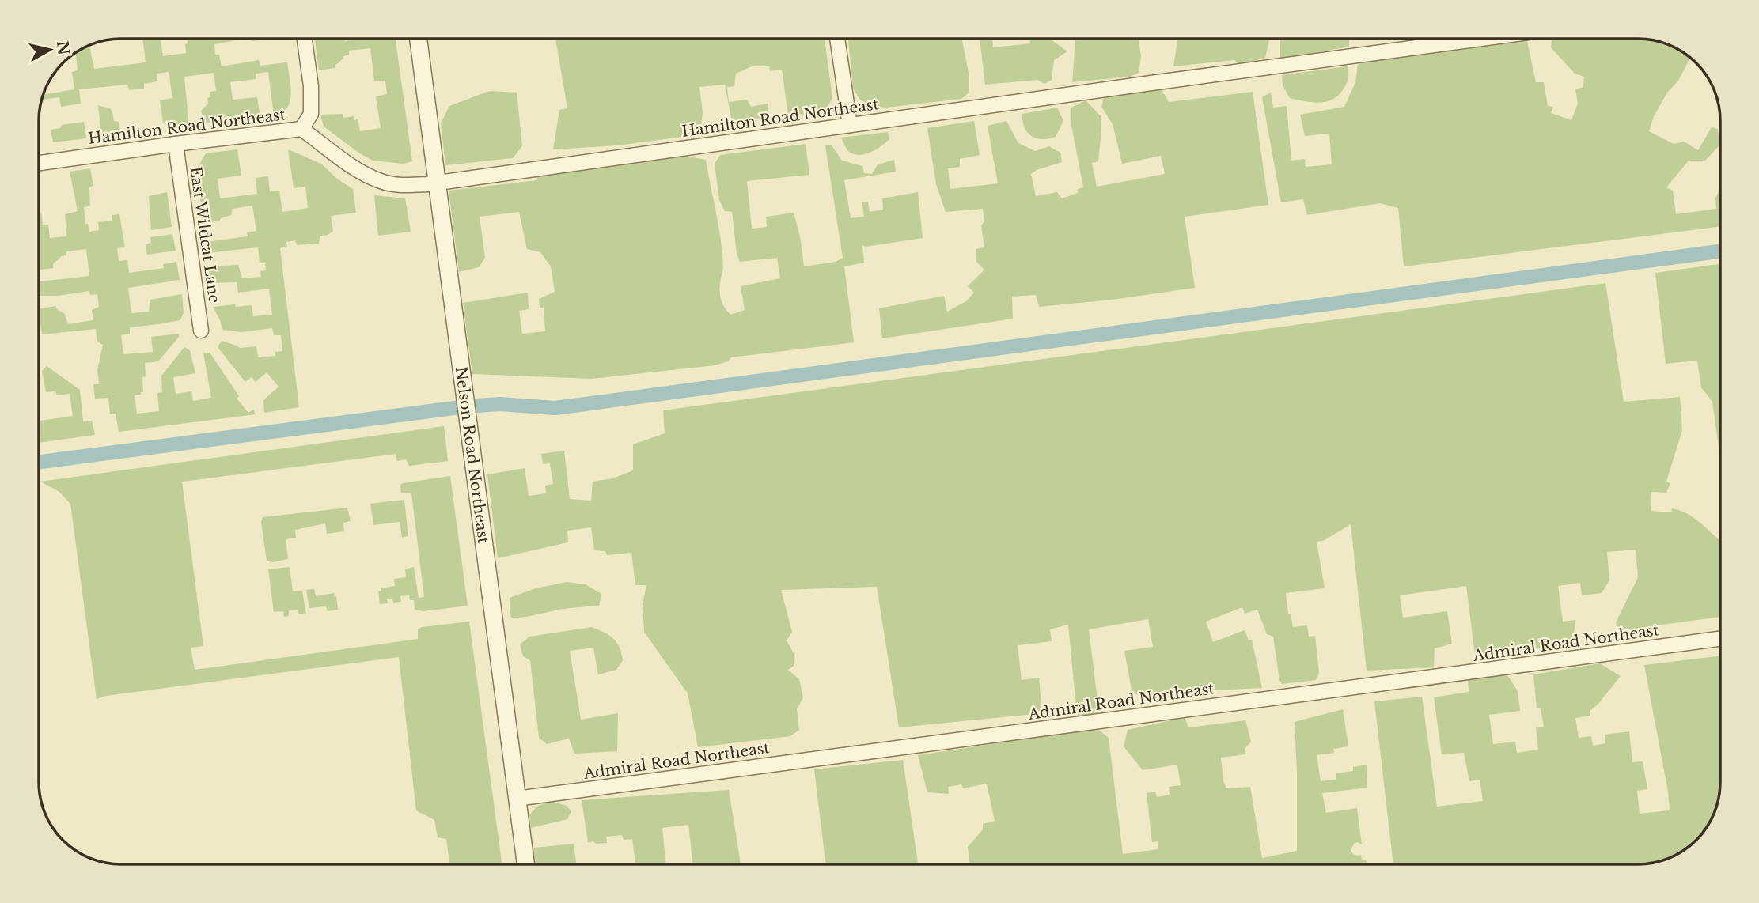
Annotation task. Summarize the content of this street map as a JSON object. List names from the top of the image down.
{
  "streets": {
    "street": [
      "Hamilton Road Northeast",
      "East Wildcat Lane",
      "Nelson Road Northeast",
      "Admiral Road Northeast"
    ]
  },
  "crossings": [
    ["Hamilton Road Northeast", "East Wildcat Lane"],
    ["Hamilton Road Northeast", "Nelson Road Northeast"],
    ["Nelson Road Northeast", "Admiral Road Northeast"]
  ],
  "north": "right"
}
